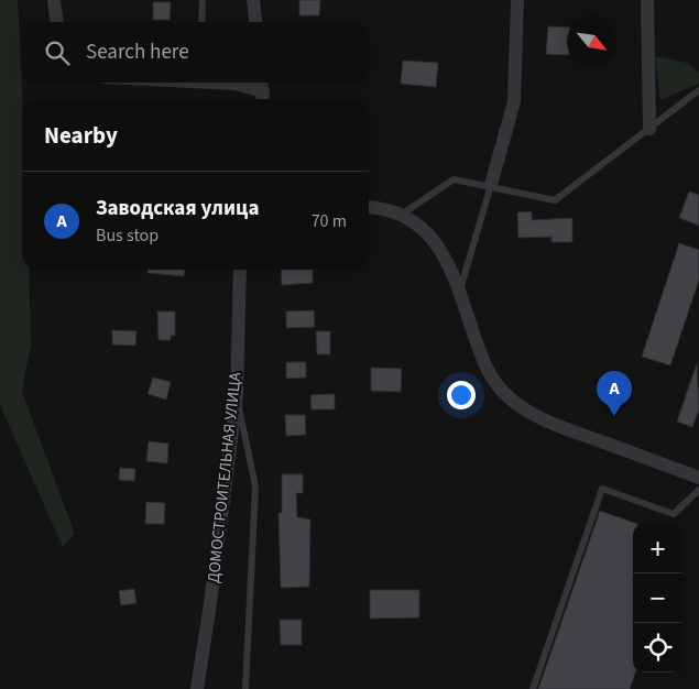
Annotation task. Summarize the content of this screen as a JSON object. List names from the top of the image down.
{
  "streets": {
    "street": ["ДОМОСТРОИТЕЛЬНАЯ УЛИЦА"]
  },
  "north": "bottom right",
  "page": {
    "search": "Search here",
    "heading": "Nearby",
    "list": [
      {
        "mark": "A",
        "name": "Заводская улица",
        "note": "Bus stop",
        "value": "70 m"
      }
    ],
    "pins": "A",
    "map_buttons": ["+", "−"]
  }
}
